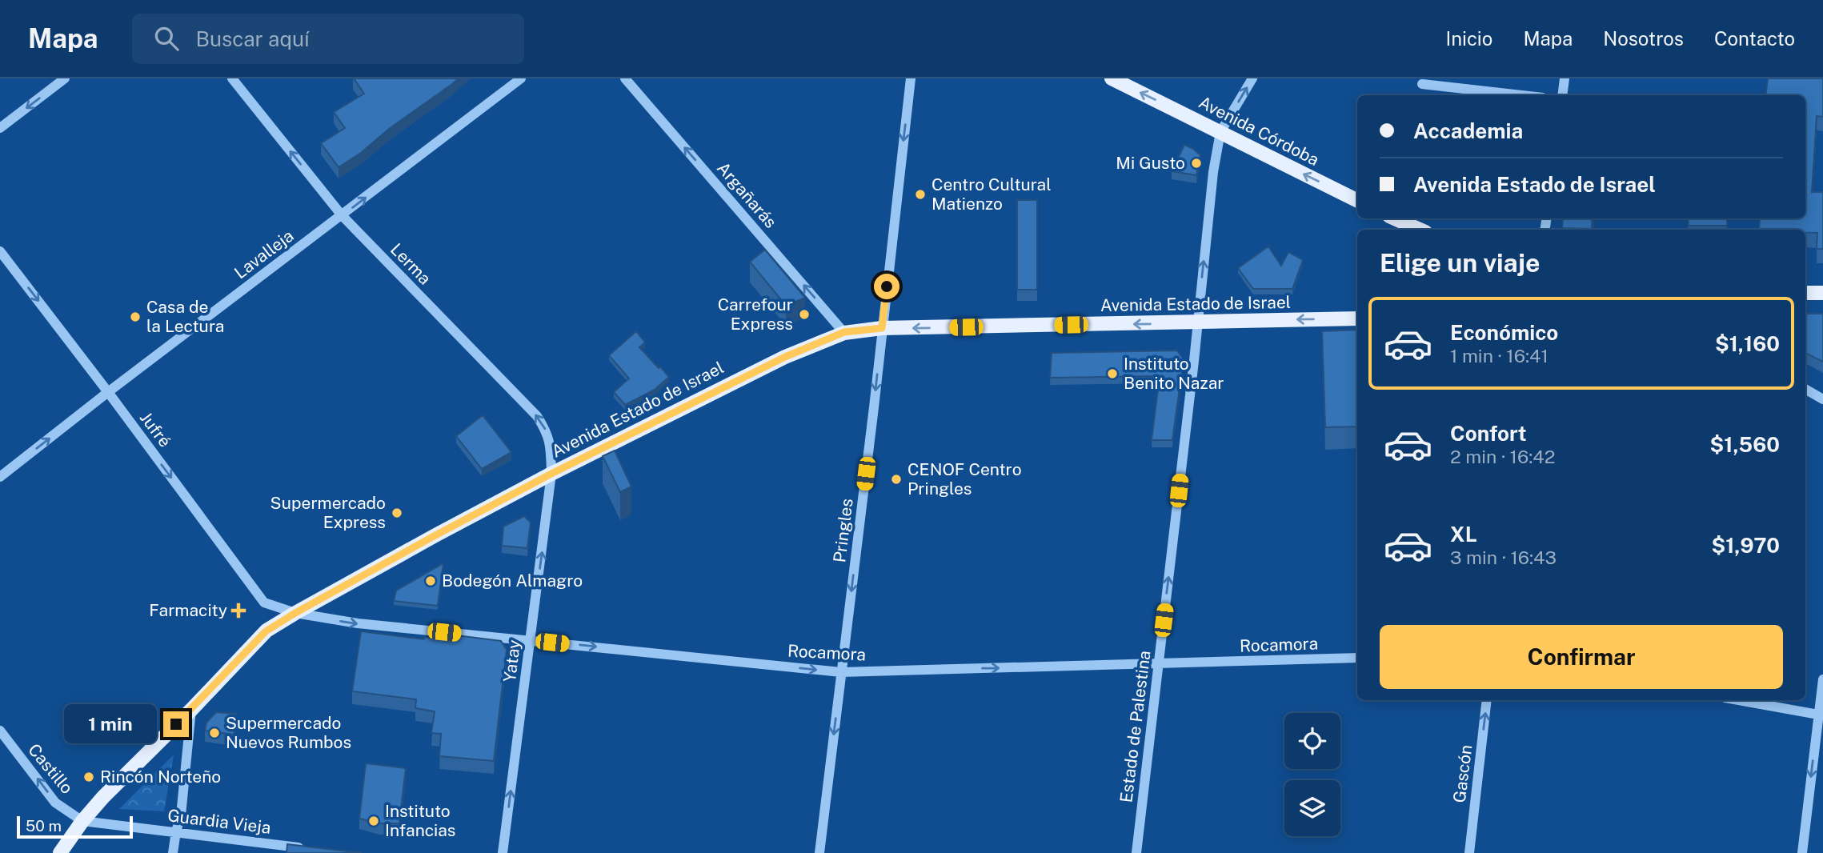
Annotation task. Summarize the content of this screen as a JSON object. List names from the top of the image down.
{
  "streets": {
    "main road": ["Avenida Córdoba", "Avenida Estado de Israel"],
    "street": [
      "Argañarás",
      "Lavalleja",
      "Lerma",
      "Jufré",
      "Pringles",
      "Rocamora",
      "Yatay",
      "Estado de Palestina",
      "Castillo",
      "Gascón",
      "Guardia Vieja"
    ]
  },
  "crossings": [
    ["Avenida Córdoba", "Estado de Palestina"],
    ["Argañarás", "Avenida Estado de Israel"],
    ["Lavalleja", "Lerma"],
    ["Lavalleja", "Jufré"],
    ["Lerma", "Avenida Estado de Israel"],
    ["Lerma", "Yatay"],
    ["Avenida Estado de Israel", "Jufré"],
    ["Avenida Estado de Israel", "Pringles"],
    ["Avenida Estado de Israel", "Rocamora"],
    ["Avenida Estado de Israel", "Yatay"],
    ["Avenida Estado de Israel", "Estado de Palestina"],
    ["Avenida Estado de Israel", "Castillo"],
    ["Avenida Estado de Israel", "Guardia Vieja"],
    ["Jufré", "Rocamora"],
    ["Pringles", "Rocamora"],
    ["Rocamora", "Yatay"],
    ["Rocamora", "Estado de Palestina"],
    ["Castillo", "Guardia Vieja"]
  ],
  "one_way": [
    "Avenida Córdoba",
    "Argañarás",
    "Lavalleja",
    "Lerma",
    "Jufré",
    "Pringles",
    "Rocamora",
    "Yatay",
    "Estado de Palestina",
    "Castillo",
    "Gascón"
  ],
  "places": {
    "other": [
      "Mi Gusto",
      "Centro Cultural Matienzo",
      "Carrefour Express",
      "Casa de la Lectura",
      "Instituto Benito Nazar",
      "CENOF Centro Pringles",
      "Supermercado Express",
      "Bodegón Almagro",
      "Supermercado Nuevos Rumbos",
      "Rincón Norteño",
      "Instituto Infancias"
    ],
    "health": ["Farmacity"]
  },
  "scale_bar": "50 m",
  "page": {
    "header": "Mapa",
    "search": "Buscar aquí",
    "nav": [
      "Inicio",
      "Mapa",
      "Nosotros",
      "Contacto"
    ],
    "banner": ["Accademia", "Avenida Estado de Israel"],
    "heading": "Elige un viaje",
    "list": [
      {
        "name": "Económico",
        "note": "1 min · 16:41",
        "value": "$1,160"
      },
      {
        "name": "Confort",
        "note": "2 min · 16:42",
        "value": "$1,560"
      },
      {
        "name": "XL",
        "note": "3 min · 16:43",
        "value": "$1,970"
      }
    ],
    "buttons": "Confirmar",
    "bubble": "1 min",
    "scale": "50 m"
  }
}
